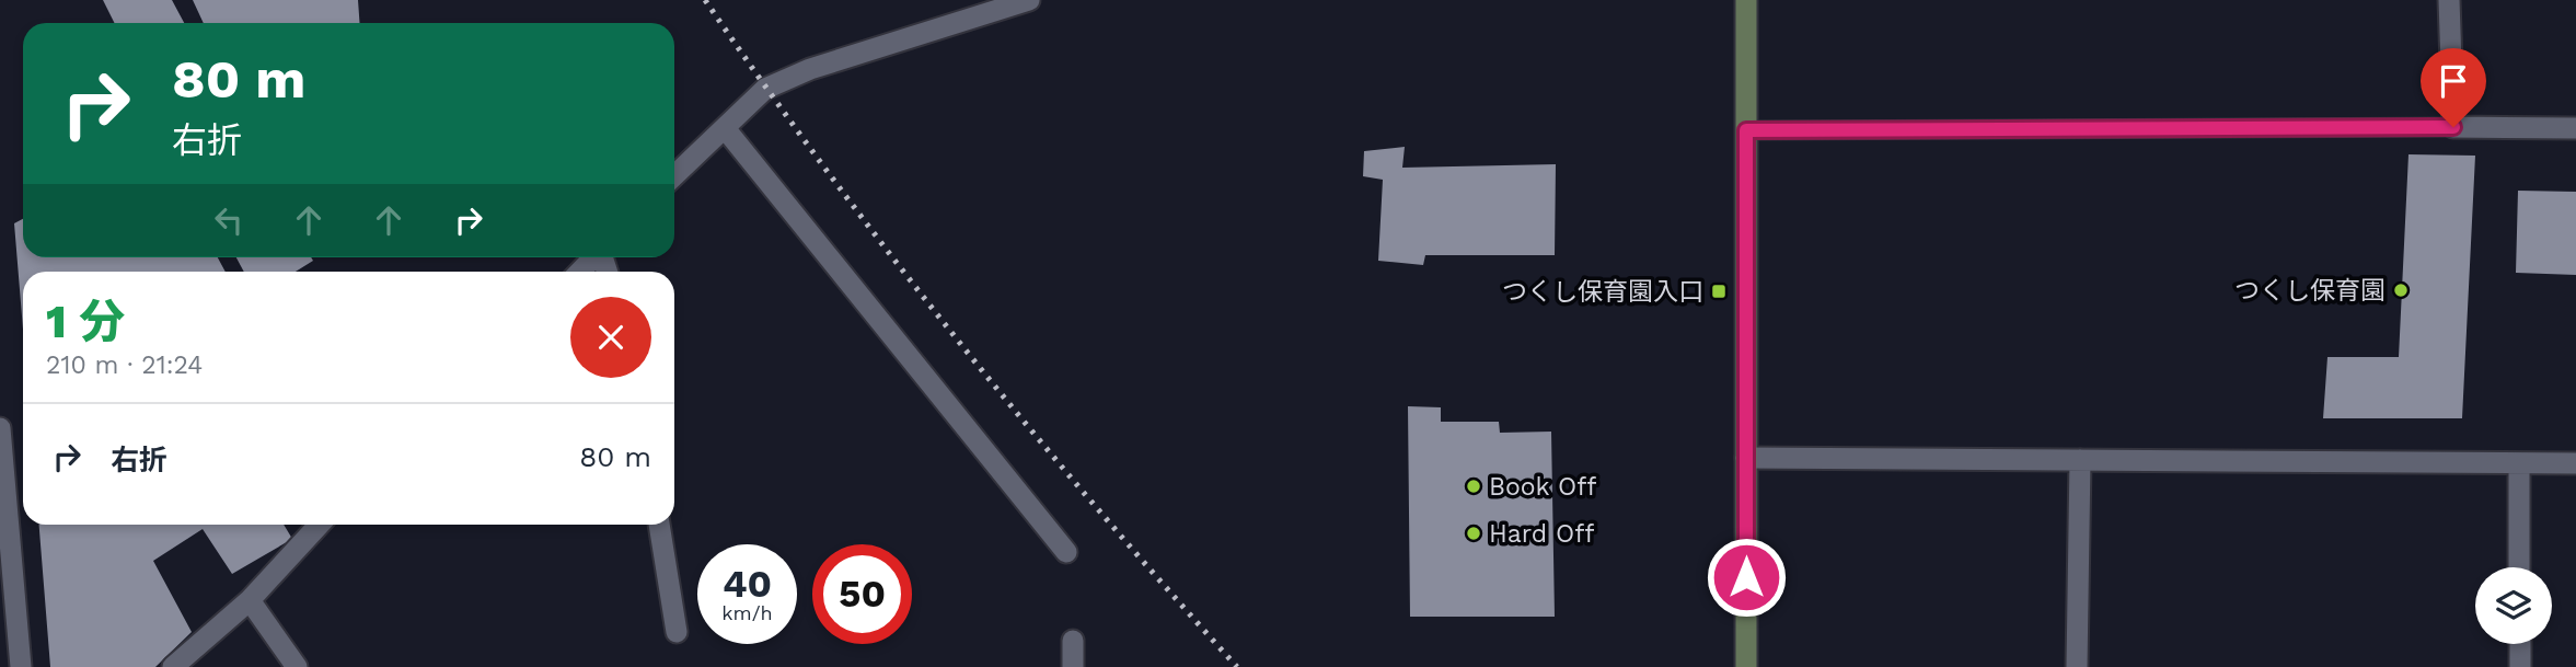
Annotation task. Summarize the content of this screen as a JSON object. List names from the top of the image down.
{
  "places": {
    "other": ["つくし保育園", "Book Off", "Hard Off"],
    "transit": ["つくし保育園入口"]
  },
  "page": {
    "turn": ["80 m", "右折"],
    "heading": ["1 分", "210 m · 21:24"],
    "list": [
      {
        "name": "右折",
        "value": "80 m"
      }
    ],
    "speed": "40 km/h",
    "limit": "50"
  }
}
